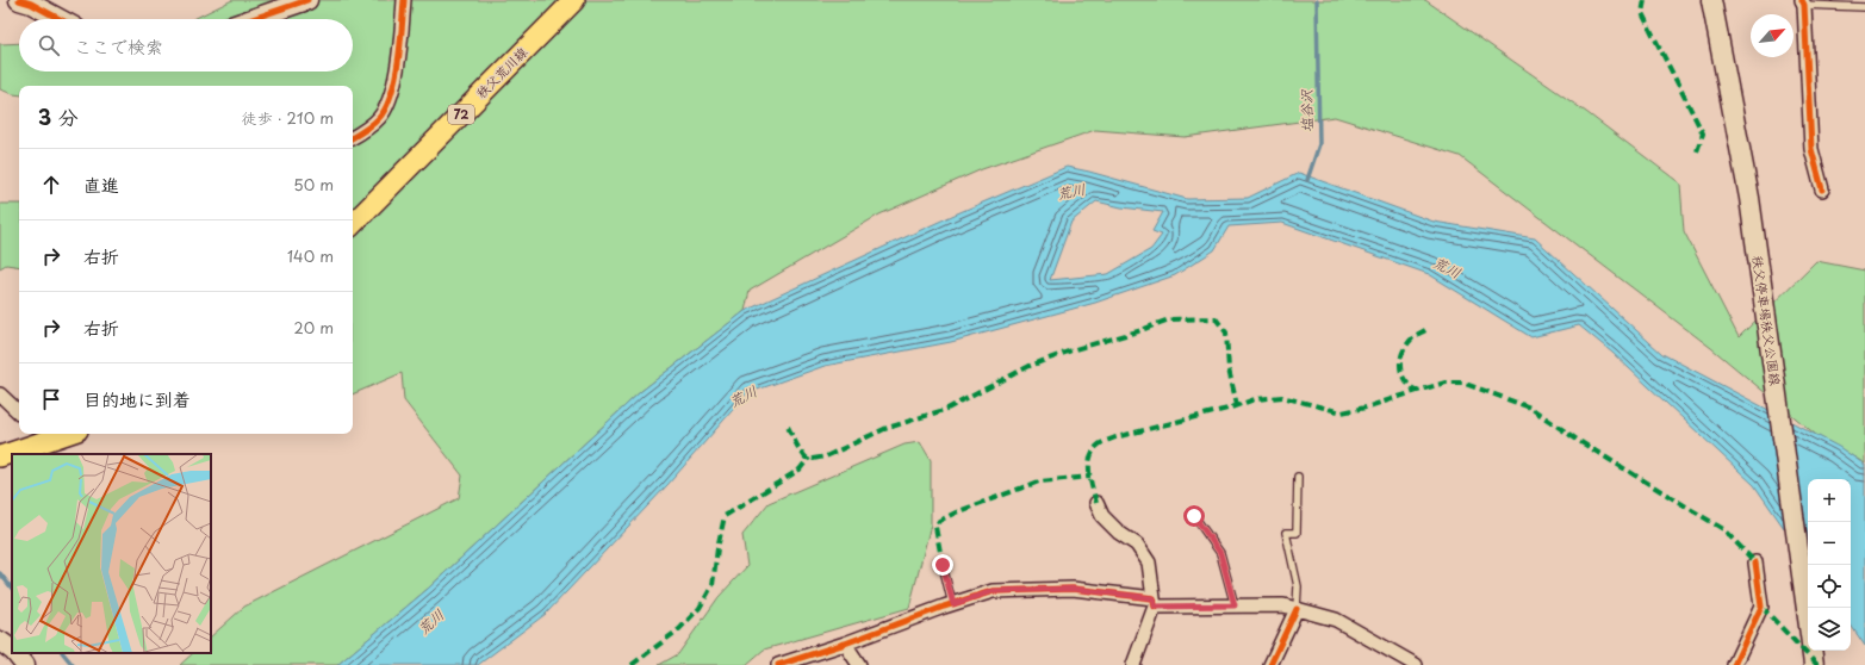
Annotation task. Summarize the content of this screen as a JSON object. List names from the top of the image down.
{
  "streets": {
    "main road": ["秩父荒川線", "72", "秩父停車場秩父公園線"]
  },
  "water": ["塩谷沢", "荒川"],
  "north": "top right",
  "page": {
    "search": "ここで検索",
    "heading": ["3 分", "徒歩 · 210 m"],
    "list": [
      ["直進", "50 m"],
      ["右折", "140 m"],
      ["右折", "20 m"],
      "目的地に到着"
    ],
    "map_buttons": ["+", "−"]
  }
}
